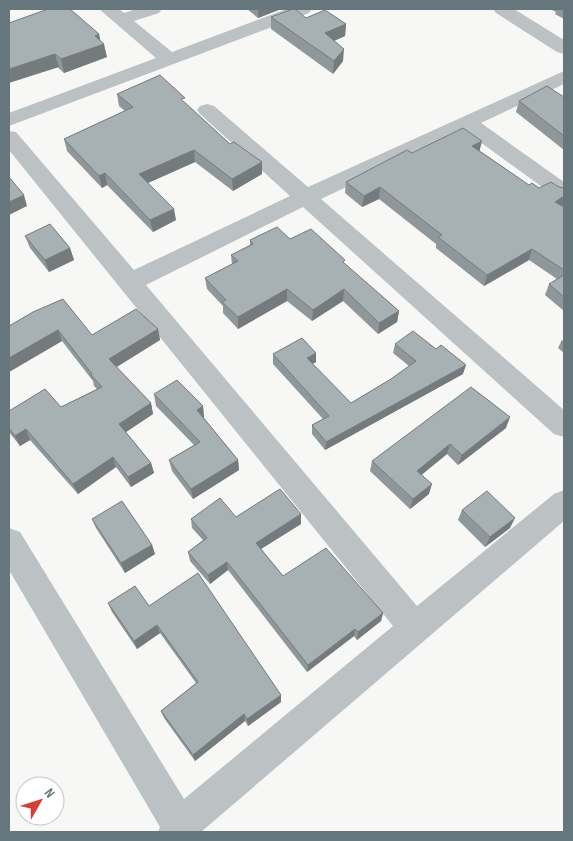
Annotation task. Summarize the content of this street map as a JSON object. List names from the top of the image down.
{
  "north": "top right"
}
